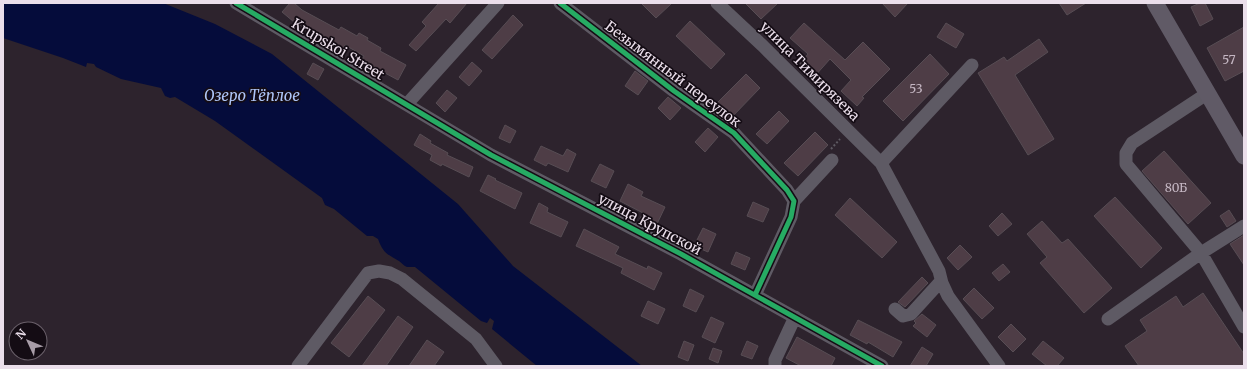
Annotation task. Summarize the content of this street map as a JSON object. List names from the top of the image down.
{
  "streets": {
    "street": [
      "Krupskoi Street",
      "улица Тимирязева",
      "Безымянный переулок",
      "улица Крупской"
    ]
  },
  "crossings": [
    ["Krupskoi Street", "улица Крупской"]
  ],
  "water": ["Озеро Тёплое"],
  "house_numbers": ["57", "53", "80Б"],
  "north": "top left"
}
